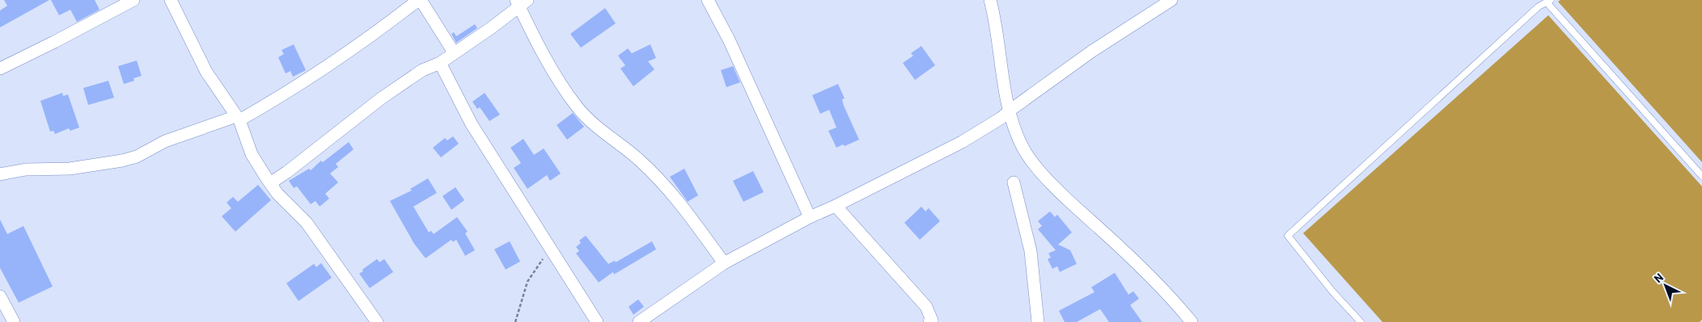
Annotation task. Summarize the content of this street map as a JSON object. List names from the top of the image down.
{
  "north": "top left"
}
